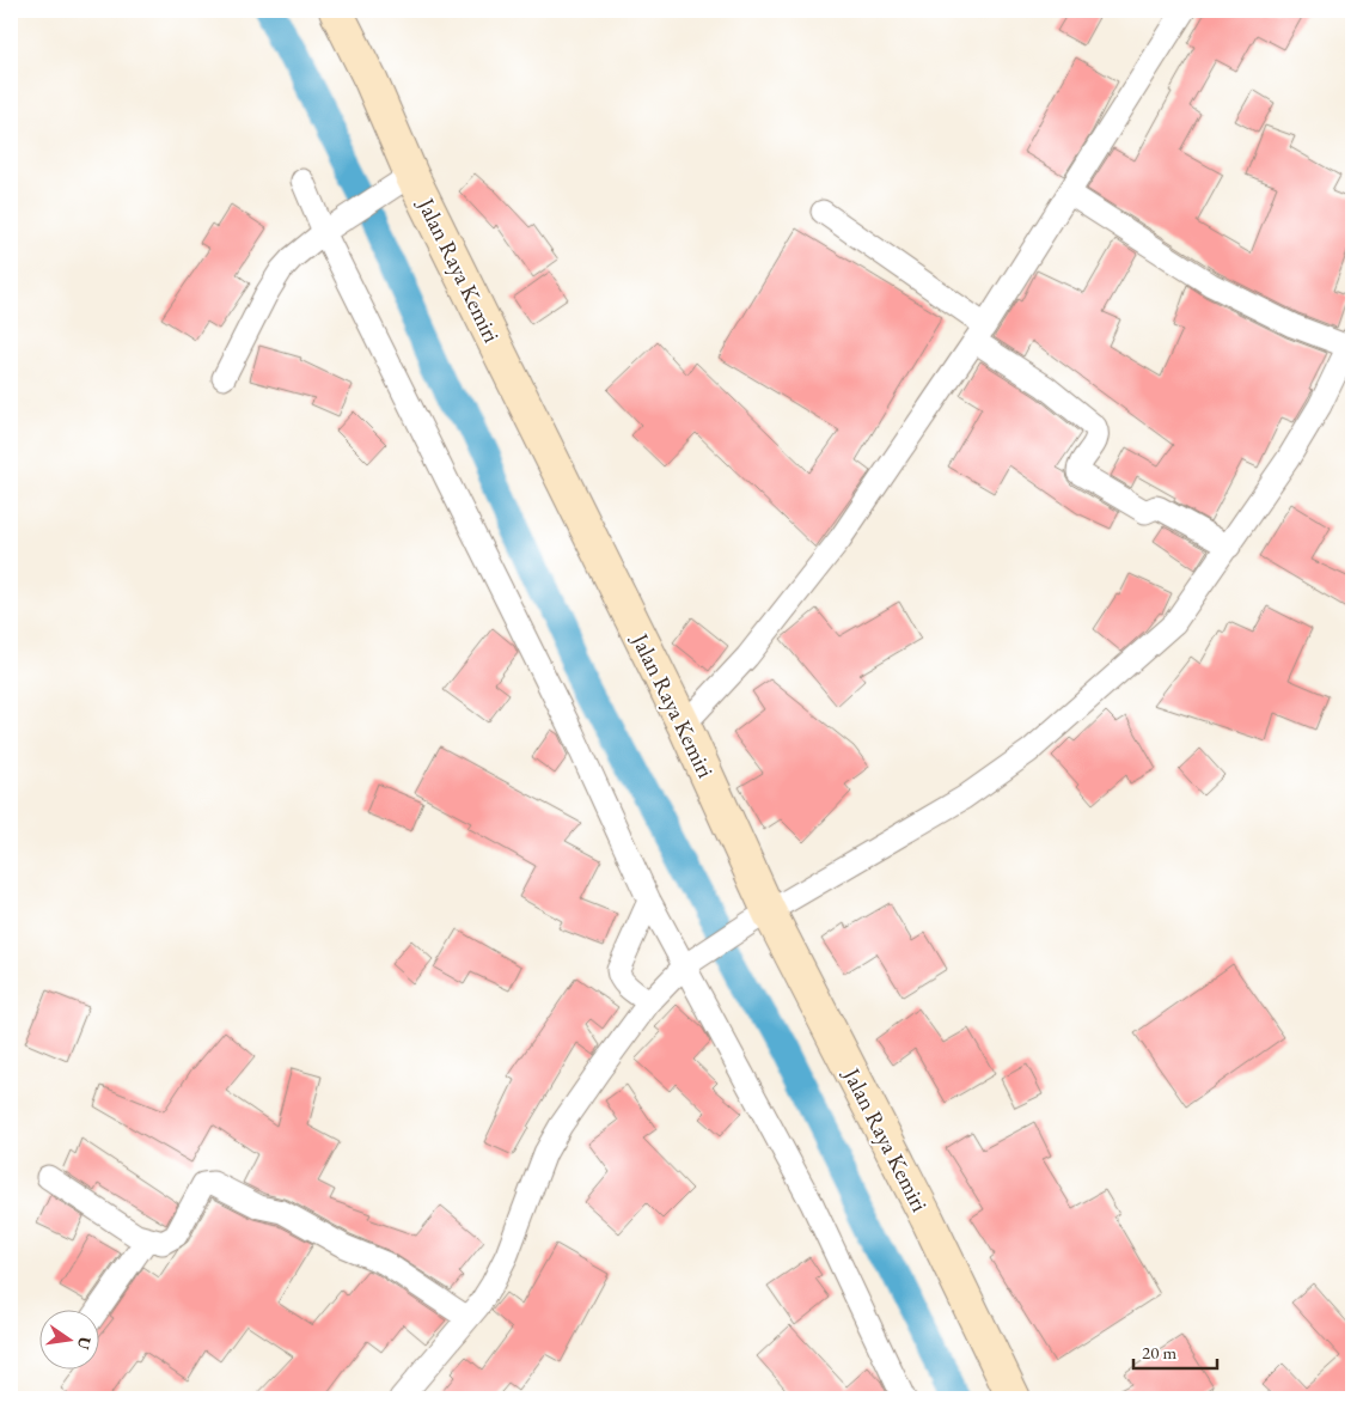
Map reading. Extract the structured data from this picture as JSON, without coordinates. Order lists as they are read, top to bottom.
{
  "streets": {
    "main road": ["Jalan Raya Kemiri"]
  },
  "scale_bar": "20 m",
  "north": "right"
}
